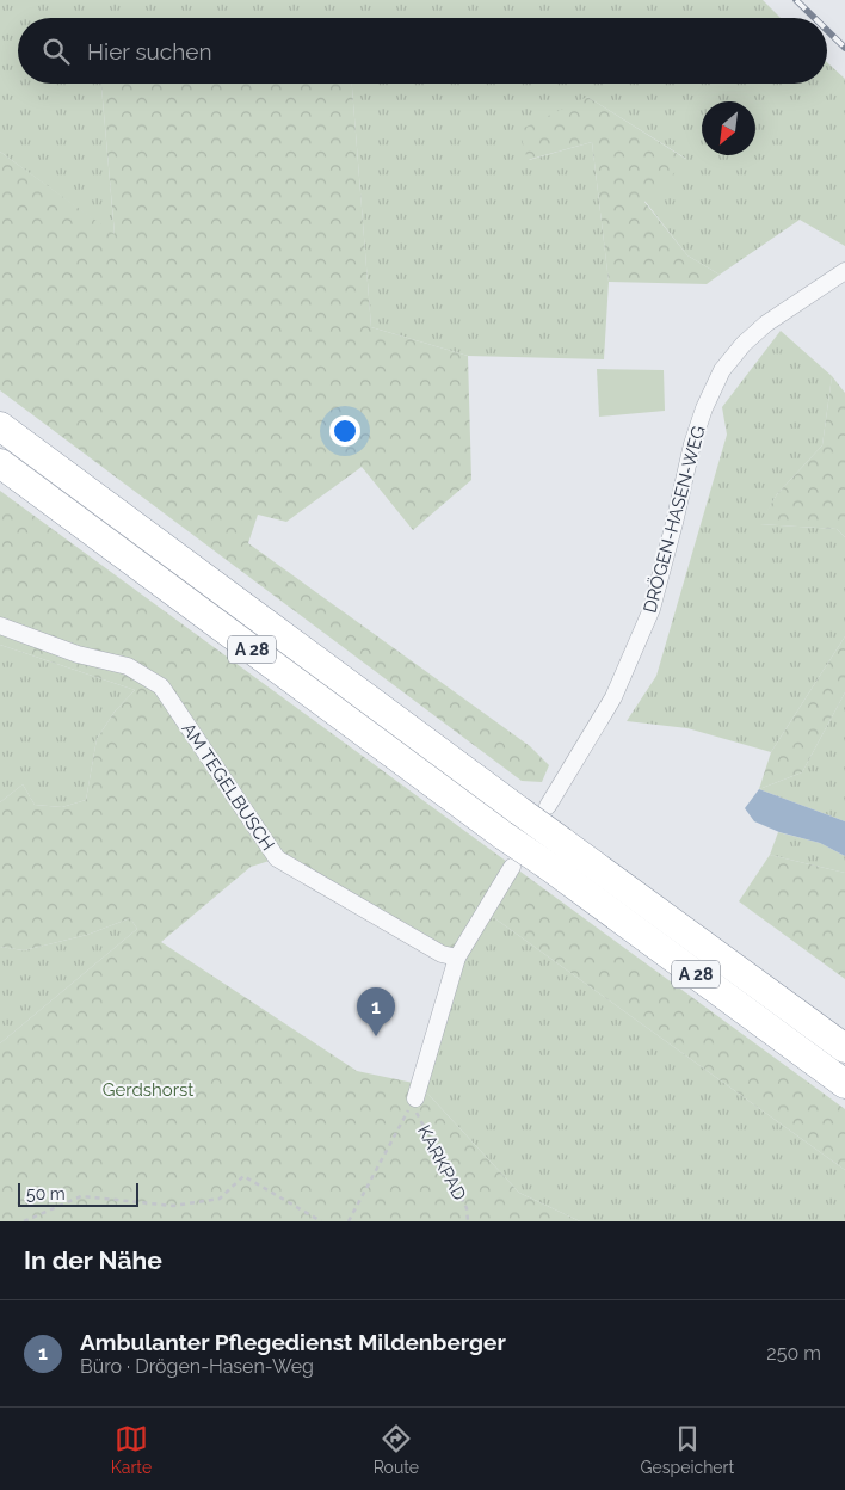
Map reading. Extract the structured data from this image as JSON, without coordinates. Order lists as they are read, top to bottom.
{
  "streets": {
    "highway": ["A 28"],
    "street": ["DRÖGEN-HASEN-WEG", "AM TEGELBUSCH"],
    "path": ["KARKPAD"]
  },
  "parks": ["Gerdshorst"],
  "scale_bar": "50 m",
  "north": "bottom left",
  "page": {
    "search": "Hier suchen",
    "pins": "1",
    "scale": "50 m",
    "heading": "In der Nähe",
    "list": [
      {
        "mark": "1",
        "name": "Ambulanter Pflegedienst Mildenberger",
        "note": "Büro · Drögen-Hasen-Weg",
        "value": "250 m"
      }
    ],
    "nav": ["Karte", "Route", "Gespeichert"]
  }
}
